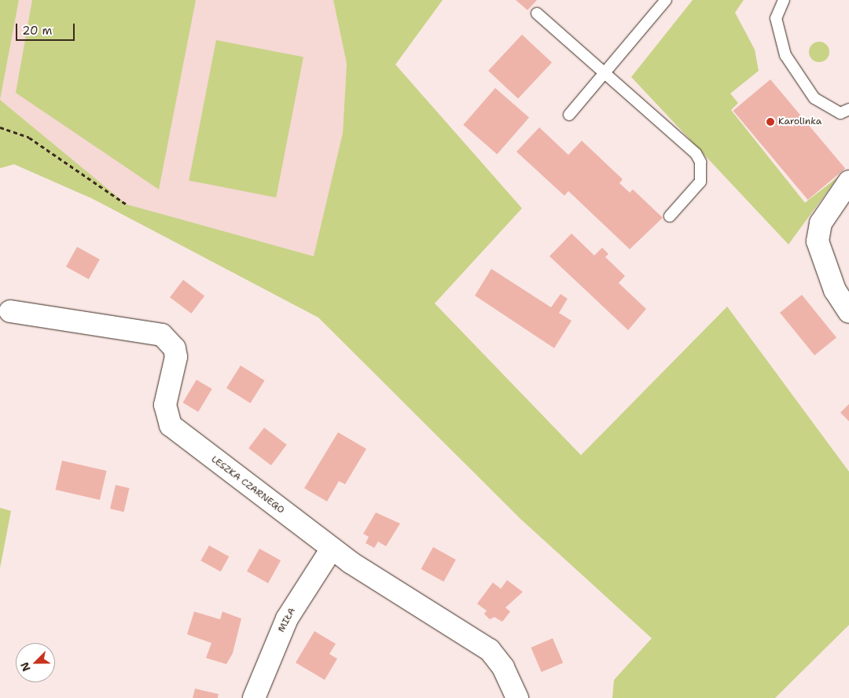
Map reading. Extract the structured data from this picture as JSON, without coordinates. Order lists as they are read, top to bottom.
{
  "streets": {
    "street": ["LESZKA CZARNEGO", "MIŁA"]
  },
  "crossings": [
    ["LESZKA CZARNEGO", "MIŁA"]
  ],
  "places": ["Karolinka"],
  "scale_bar": "20 m",
  "north": "bottom left"
}
